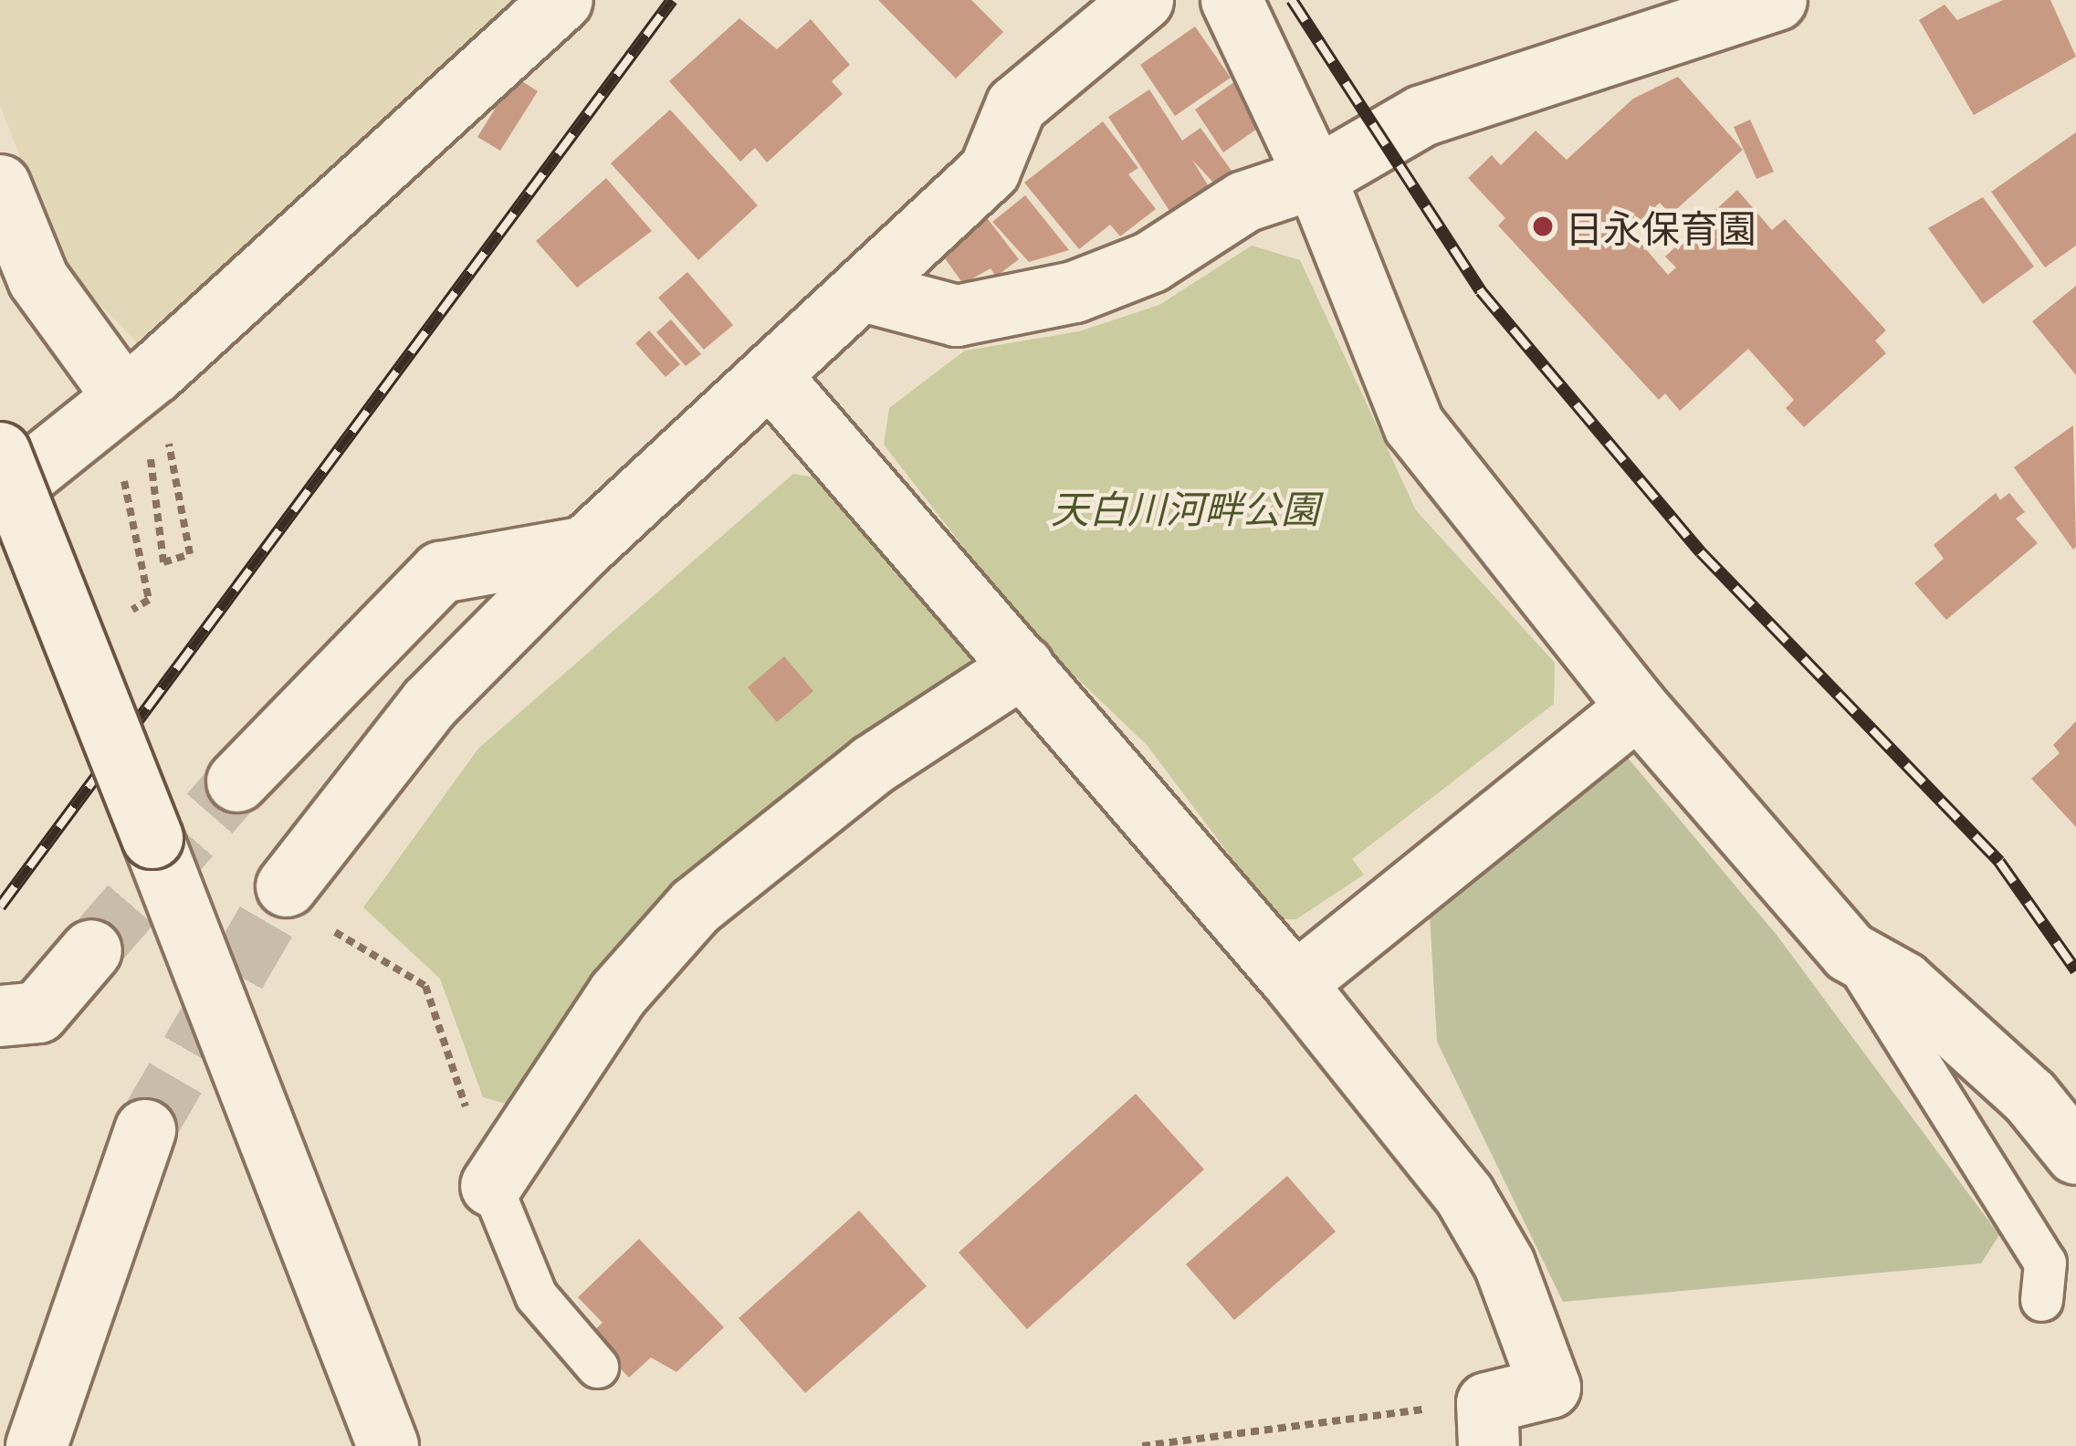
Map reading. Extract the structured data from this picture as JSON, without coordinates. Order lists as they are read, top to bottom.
{
  "parks": ["天白川河畔公園"],
  "places": ["日永保育園"]
}
